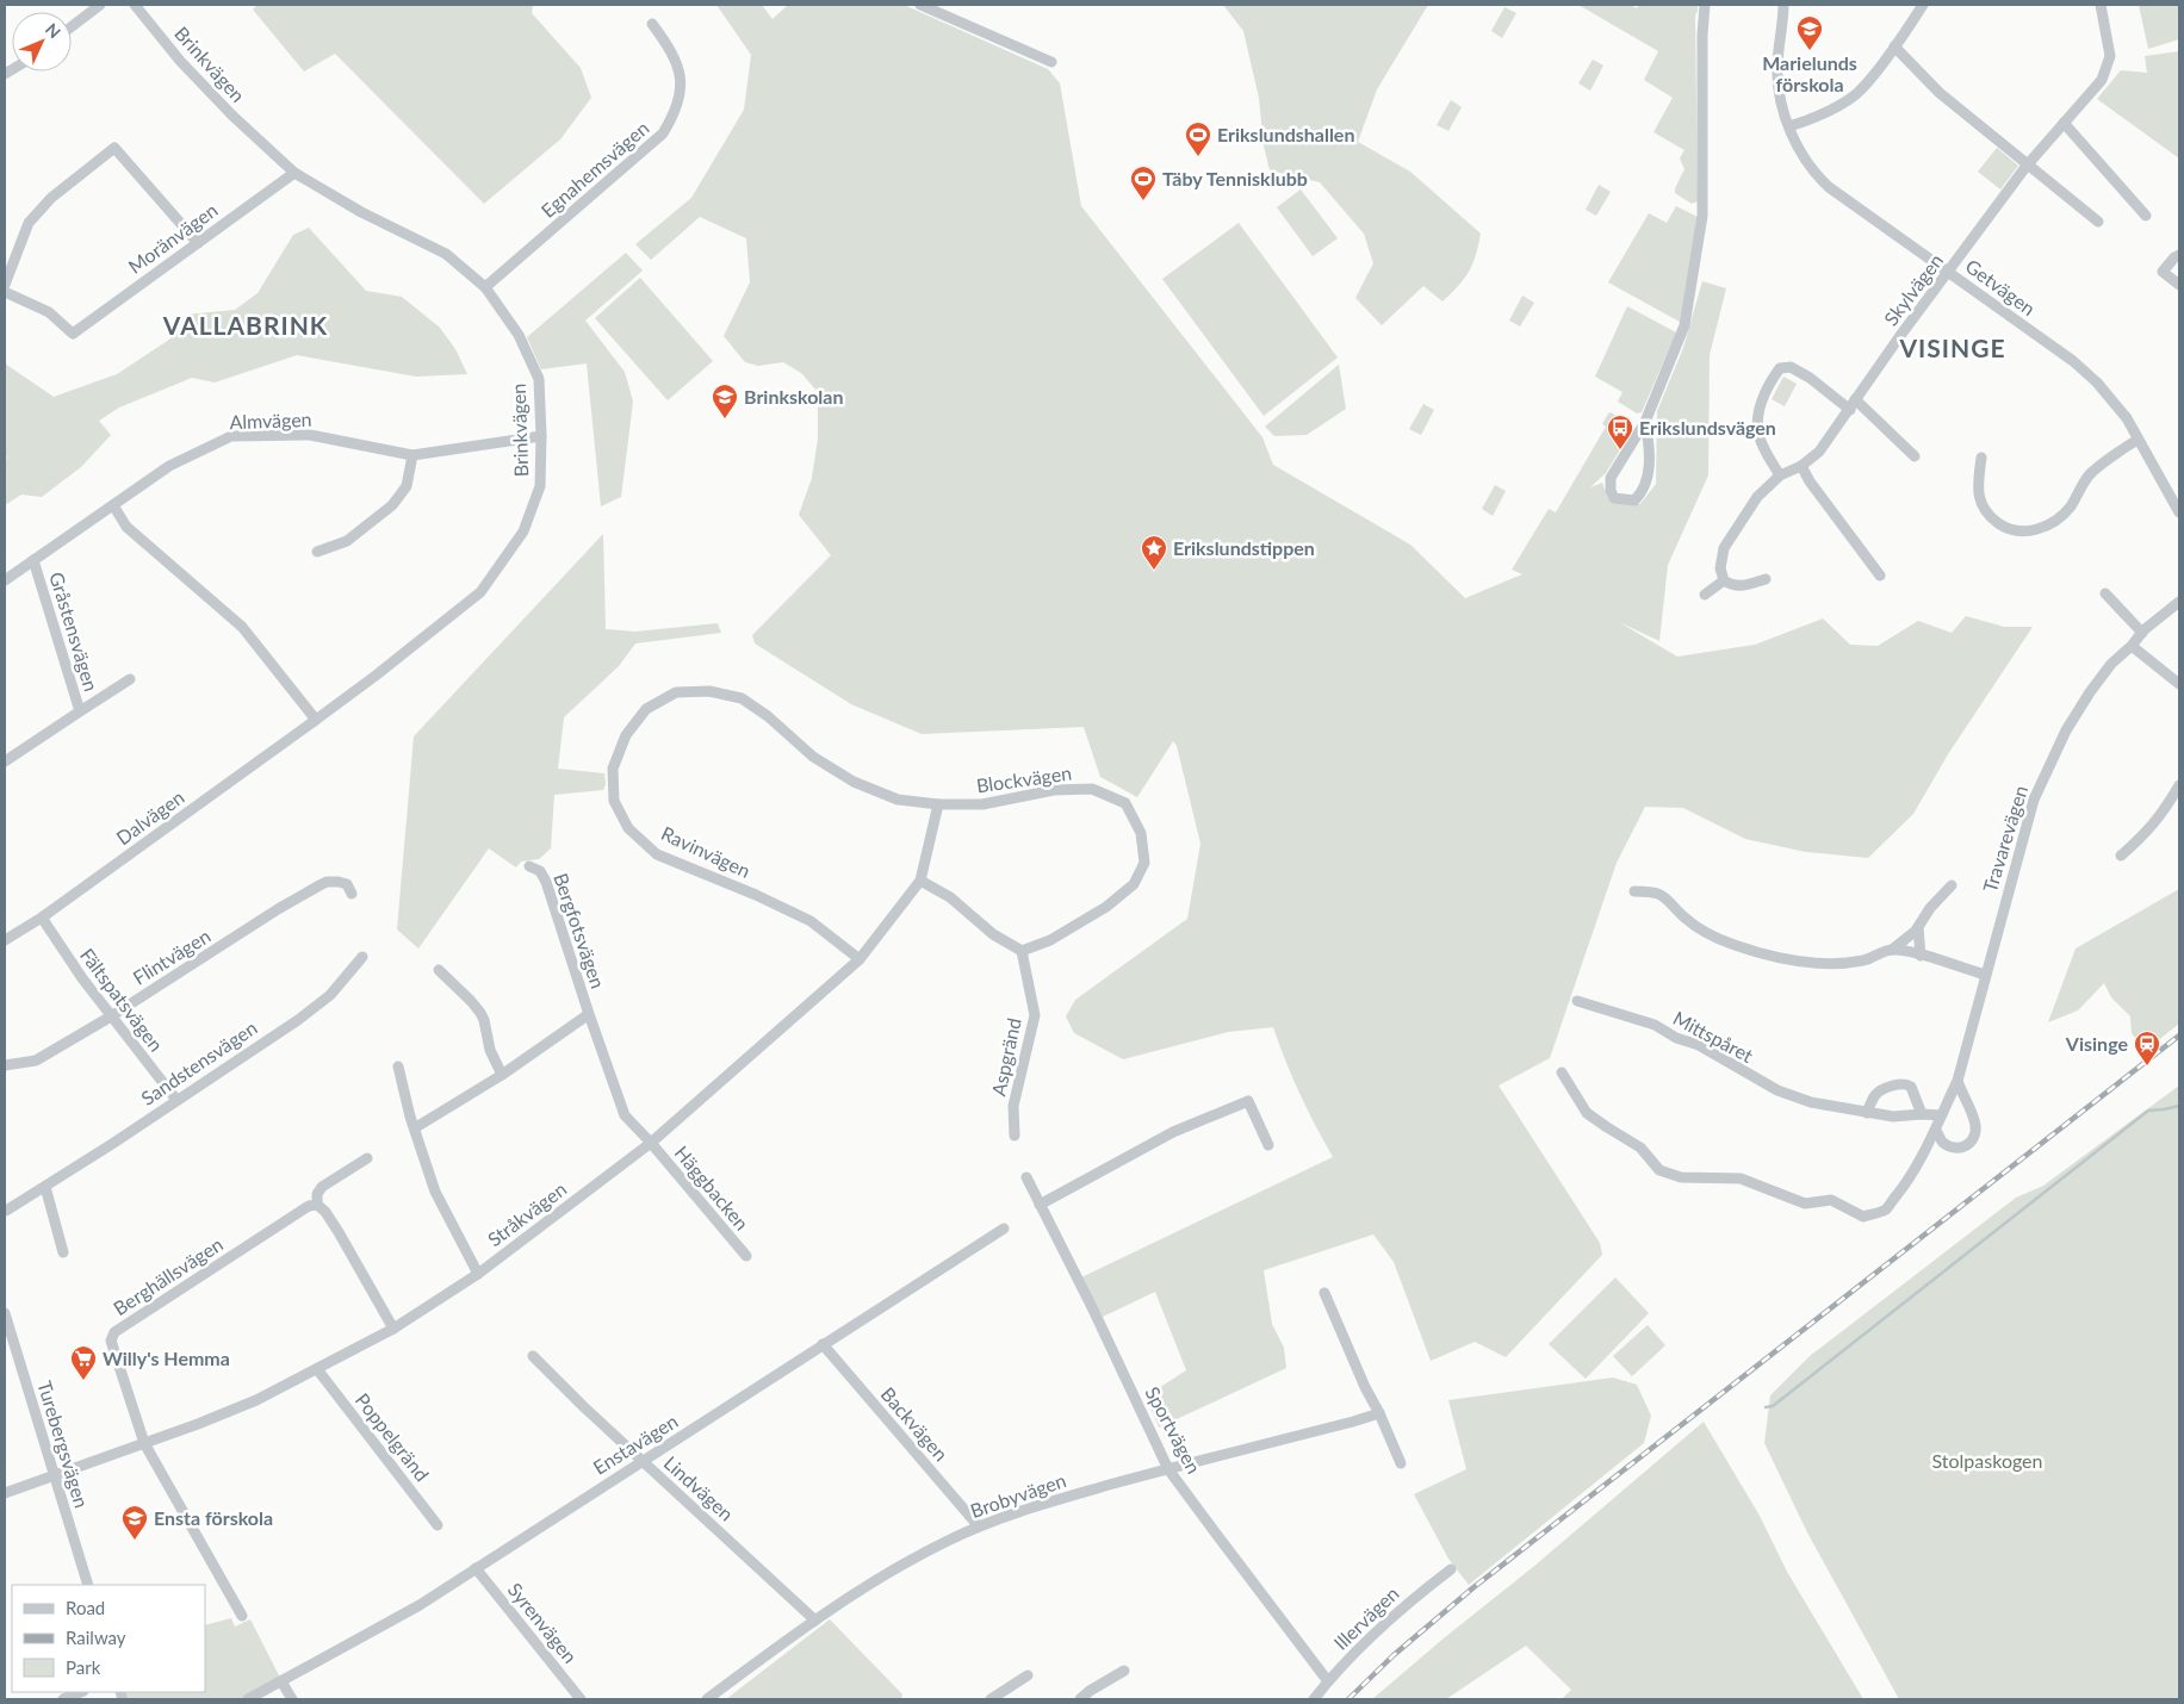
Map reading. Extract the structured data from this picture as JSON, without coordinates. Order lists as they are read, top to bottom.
{
  "streets": {
    "street": [
      "Brinkvägen",
      "Egnahemsvägen",
      "Moränvägen",
      "Getvägen",
      "Skylvägen",
      "Almvägen",
      "Gråstensvägen",
      "Blockvägen",
      "Dalvägen",
      "Travarevägen",
      "Ravinvägen",
      "Bergfotsvägen",
      "Flintvägen",
      "Fältspatsvägen",
      "Mittspåret",
      "Aspgränd",
      "Sandstensvägen",
      "Häggbacken",
      "Stråkvägen",
      "Berghällsvägen",
      "Backvägen",
      "Sportvägen",
      "Poppelgränd",
      "Turebergsvägen",
      "Enstavägen",
      "Lindvägen",
      "Brobyvägen",
      "Illervägen",
      "Syrenvägen"
    ]
  },
  "crossings": [
    ["Brinkvägen", "Egnahemsvägen"],
    ["Brinkvägen", "Moränvägen"],
    ["Brinkvägen", "Almvägen"],
    ["Brinkvägen", "Dalvägen"],
    ["Getvägen", "Skylvägen"],
    ["Almvägen", "Gråstensvägen"],
    ["Blockvägen", "Ravinvägen"],
    ["Blockvägen", "Aspgränd"],
    ["Blockvägen", "Stråkvägen"],
    ["Dalvägen", "Fältspatsvägen"],
    ["Travarevägen", "Mittspåret"],
    ["Ravinvägen", "Stråkvägen"],
    ["Bergfotsvägen", "Häggbacken"],
    ["Bergfotsvägen", "Stråkvägen"],
    ["Flintvägen", "Fältspatsvägen"],
    ["Fältspatsvägen", "Sandstensvägen"],
    ["Häggbacken", "Stråkvägen"],
    ["Stråkvägen", "Berghällsvägen"],
    ["Stråkvägen", "Poppelgränd"],
    ["Stråkvägen", "Turebergsvägen"],
    ["Backvägen", "Enstavägen"],
    ["Backvägen", "Brobyvägen"],
    ["Sportvägen", "Brobyvägen"],
    ["Sportvägen", "Illervägen"],
    ["Enstavägen", "Lindvägen"],
    ["Enstavägen", "Syrenvägen"],
    ["Lindvägen", "Brobyvägen"]
  ],
  "districts": ["VALLABRINK", "VISINGE"],
  "parks": ["Stolpaskogen"],
  "places": {
    "school or university": ["Marielunds förskola", "Brinkskolan", "Ensta förskola"],
    "sports": ["Erikslundshallen", "Täby Tennisklubb"],
    "bus stop": ["Erikslundsvägen"],
    "place": ["Erikslundstippen"],
    "station": ["Visinge"],
    "supermarket": ["Willy's Hemma"]
  },
  "legend": ["Road", "Railway", "Park"],
  "north": "top right"
}
